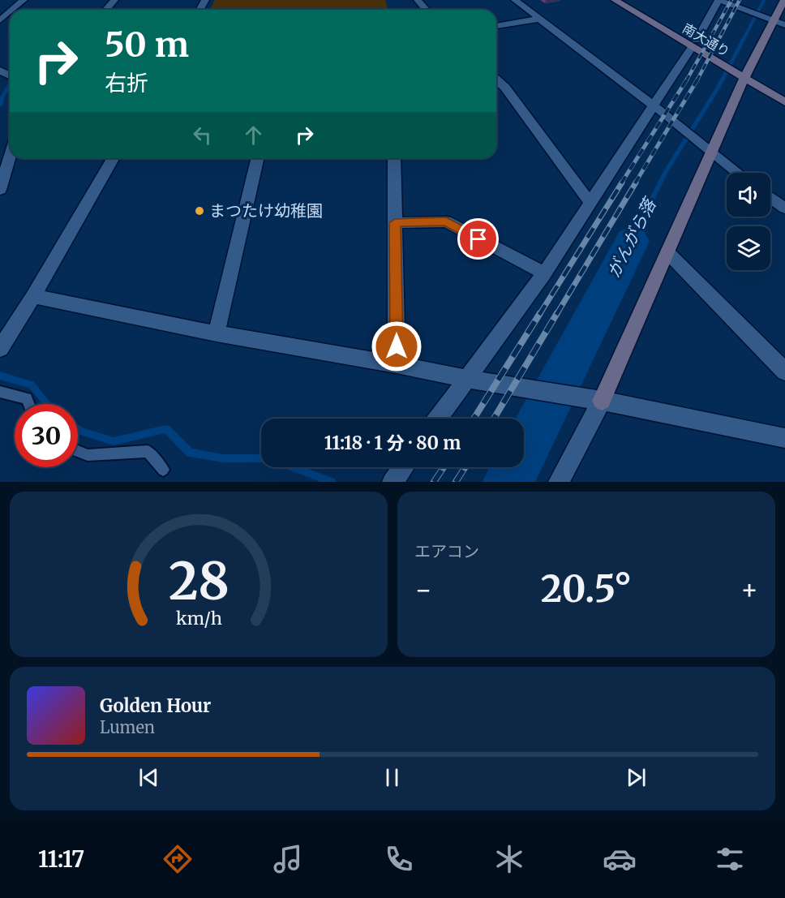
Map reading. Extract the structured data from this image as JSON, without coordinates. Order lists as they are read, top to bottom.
{
  "streets": {
    "street": ["南大通り"]
  },
  "water": ["がんがら落"],
  "places": ["まつたけ幼稚園"],
  "page": {
    "turn": ["50 m", "右折"],
    "limit": "30",
    "trip": "11:18 · 1 分 · 80 m",
    "tile": "エアコン",
    "heat": ["−", "20.5°", "+"],
    "song": ["Golden Hour", "Lumen"],
    "tabs": "11:17",
    "gauge": ["28", "km/h"]
  }
}
